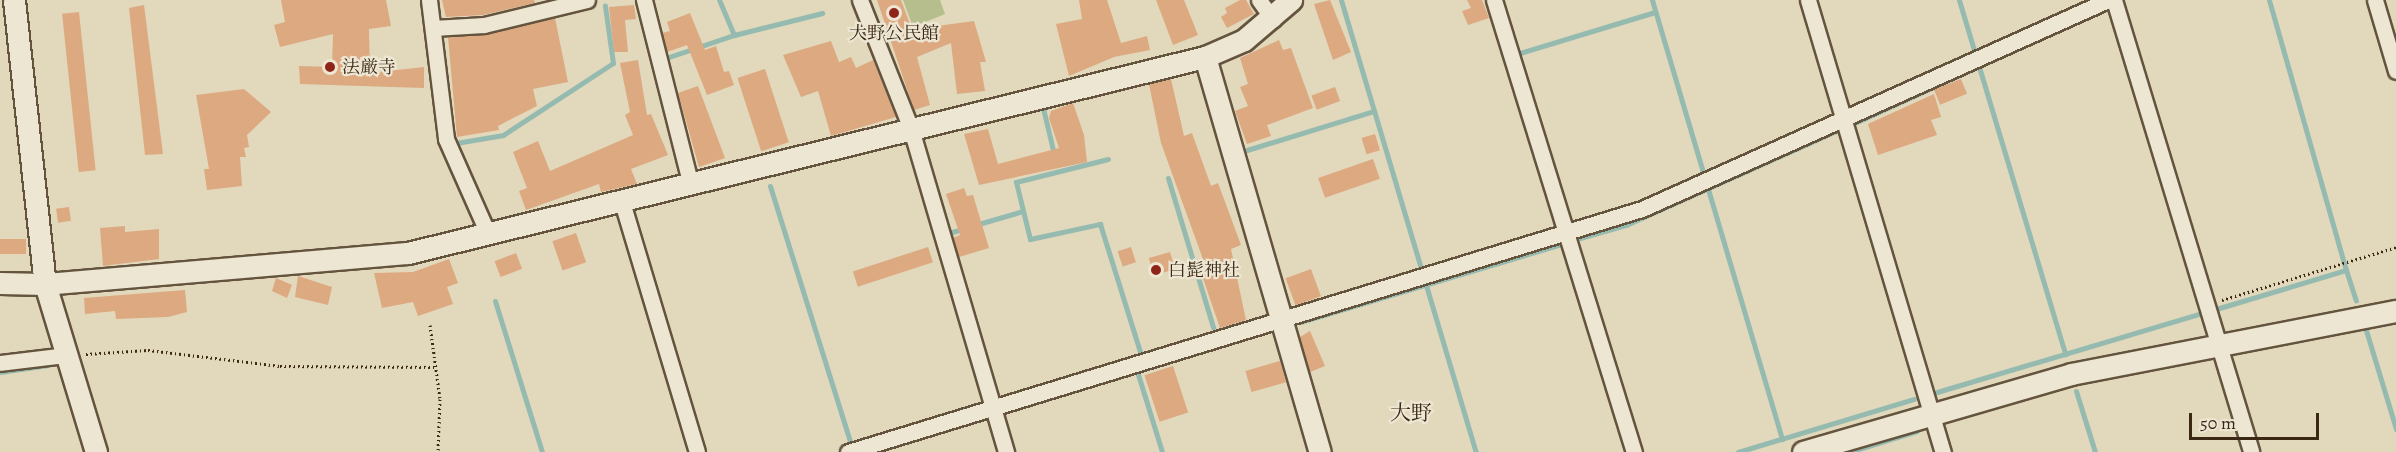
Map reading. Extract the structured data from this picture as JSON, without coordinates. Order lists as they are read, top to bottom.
{
  "districts": ["大野"],
  "places": ["大野公民館", "法厳寺", "白髭神社"],
  "scale_bar": "50 m"
}
